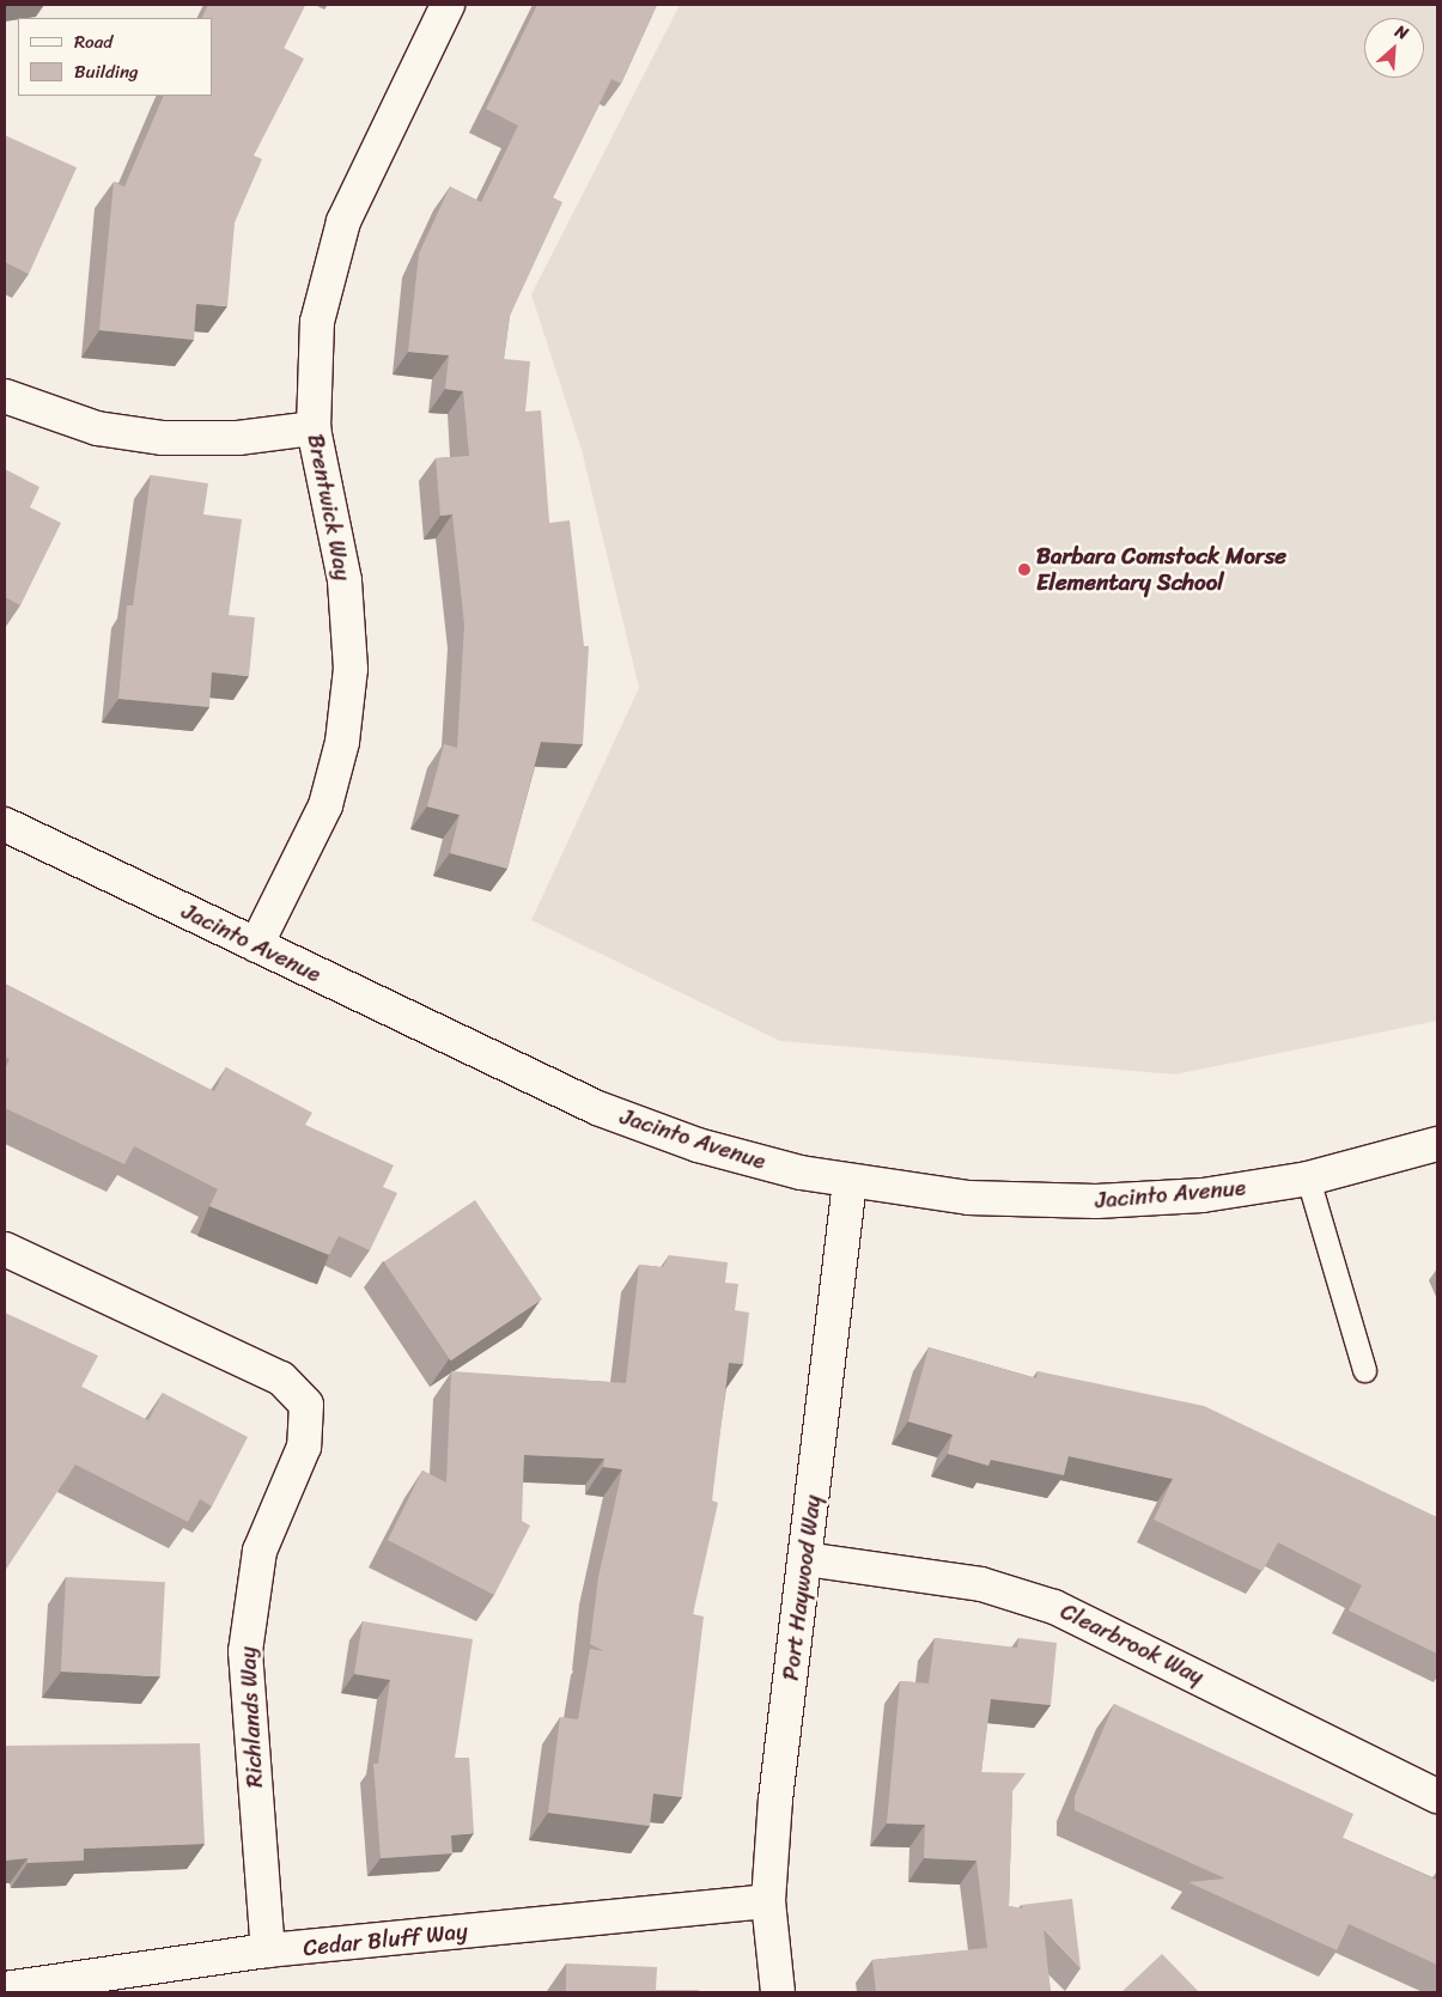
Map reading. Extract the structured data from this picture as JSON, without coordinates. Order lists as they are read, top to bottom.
{
  "streets": {
    "street": [
      "Brentwick Way",
      "Jacinto Avenue",
      "Port Haywood Way",
      "Clearbrook Way",
      "Richlands Way",
      "Cedar Bluff Way"
    ]
  },
  "crossings": [
    ["Brentwick Way", "Jacinto Avenue"],
    ["Jacinto Avenue", "Port Haywood Way"],
    ["Port Haywood Way", "Clearbrook Way"],
    ["Port Haywood Way", "Cedar Bluff Way"],
    ["Richlands Way", "Cedar Bluff Way"]
  ],
  "places": ["Barbara Comstock Morse Elementary School"],
  "legend": ["Road", "Building"],
  "north": "top right"
}
